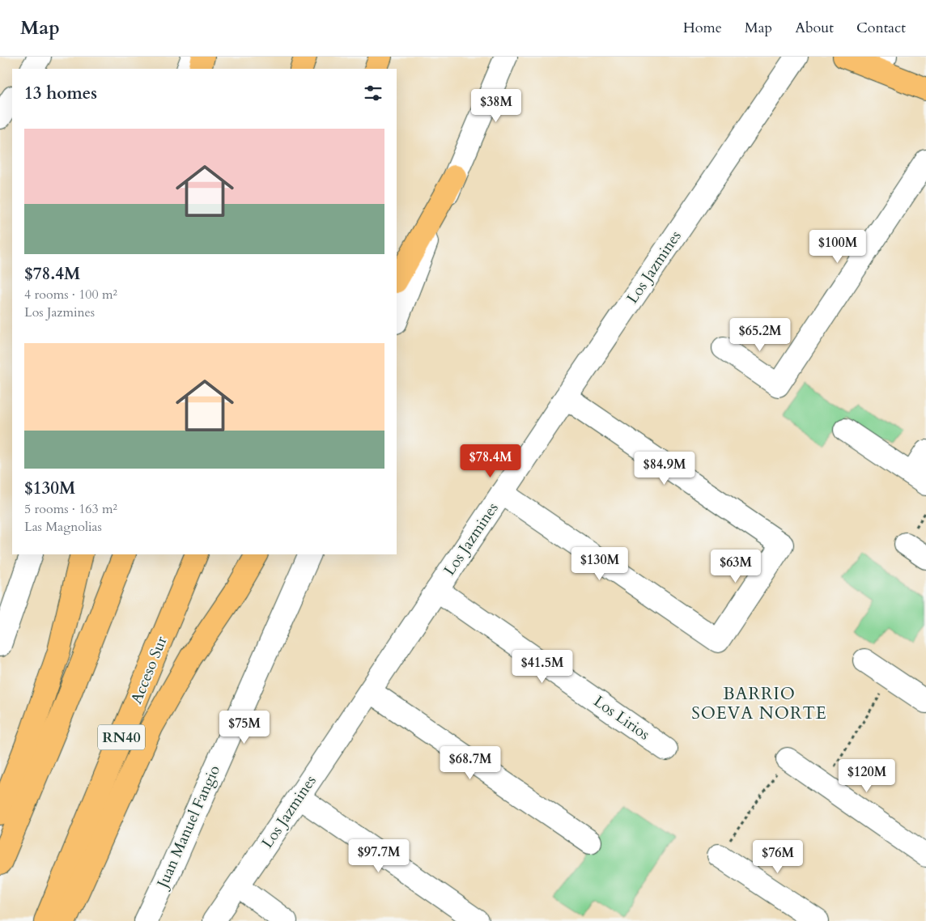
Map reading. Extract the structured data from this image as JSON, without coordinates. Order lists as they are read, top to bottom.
{
  "streets": {
    "main road": ["Acceso Sur", "RN40"],
    "street": ["Los Jazmines", "Los Lirios", "Juan Manuel Fangio"]
  },
  "crossings": [
    ["Los Jazmines", "Los Lirios"]
  ],
  "districts": ["BARRIO SOEVA NORTE"],
  "page": {
    "header": "Map",
    "nav": [
      "Home",
      "Map",
      "About",
      "Contact"
    ],
    "heading": "13 homes",
    "price": [
      "$38M",
      "$100M",
      "$65.2M",
      "$78.4M",
      "$84.9M",
      "$130M",
      "$63M",
      "$41.5M",
      "$75M",
      "$68.7M",
      "$120M",
      "$97.7M",
      "$76M"
    ],
    "list": [
      {
        "name": "$78.4M",
        "note": "4 rooms · 100 m² · Los Jazmines"
      },
      {
        "name": "$130M",
        "note": "5 rooms · 163 m² · Las Magnolias"
      }
    ]
  }
}
